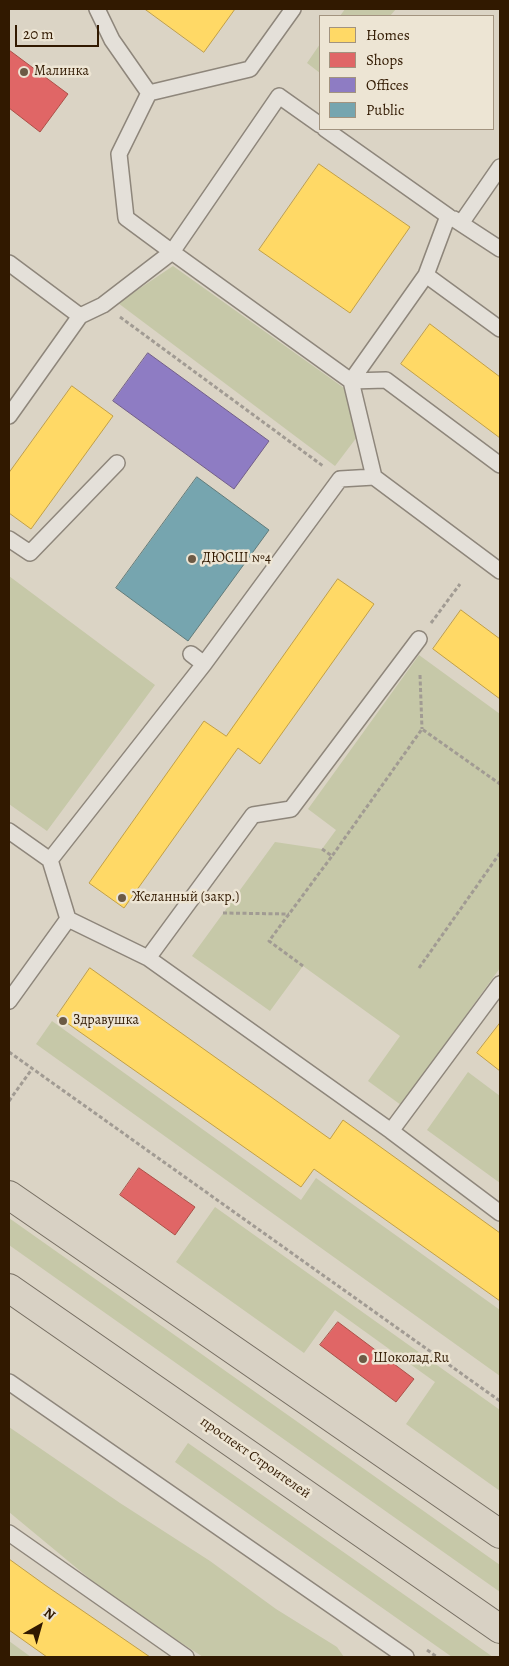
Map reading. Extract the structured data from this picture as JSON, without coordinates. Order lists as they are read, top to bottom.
{
  "streets": {
    "main road": ["проспект Строителей"]
  },
  "places": [
    "Малинка",
    "ДЮСШ №4",
    "Желанный (закр.)",
    "Здравушка",
    "Шоколад.Ru"
  ],
  "legend": [
    "Homes",
    "Shops",
    "Offices",
    "Public"
  ],
  "scale_bar": "20 m",
  "north": "top right"
}
